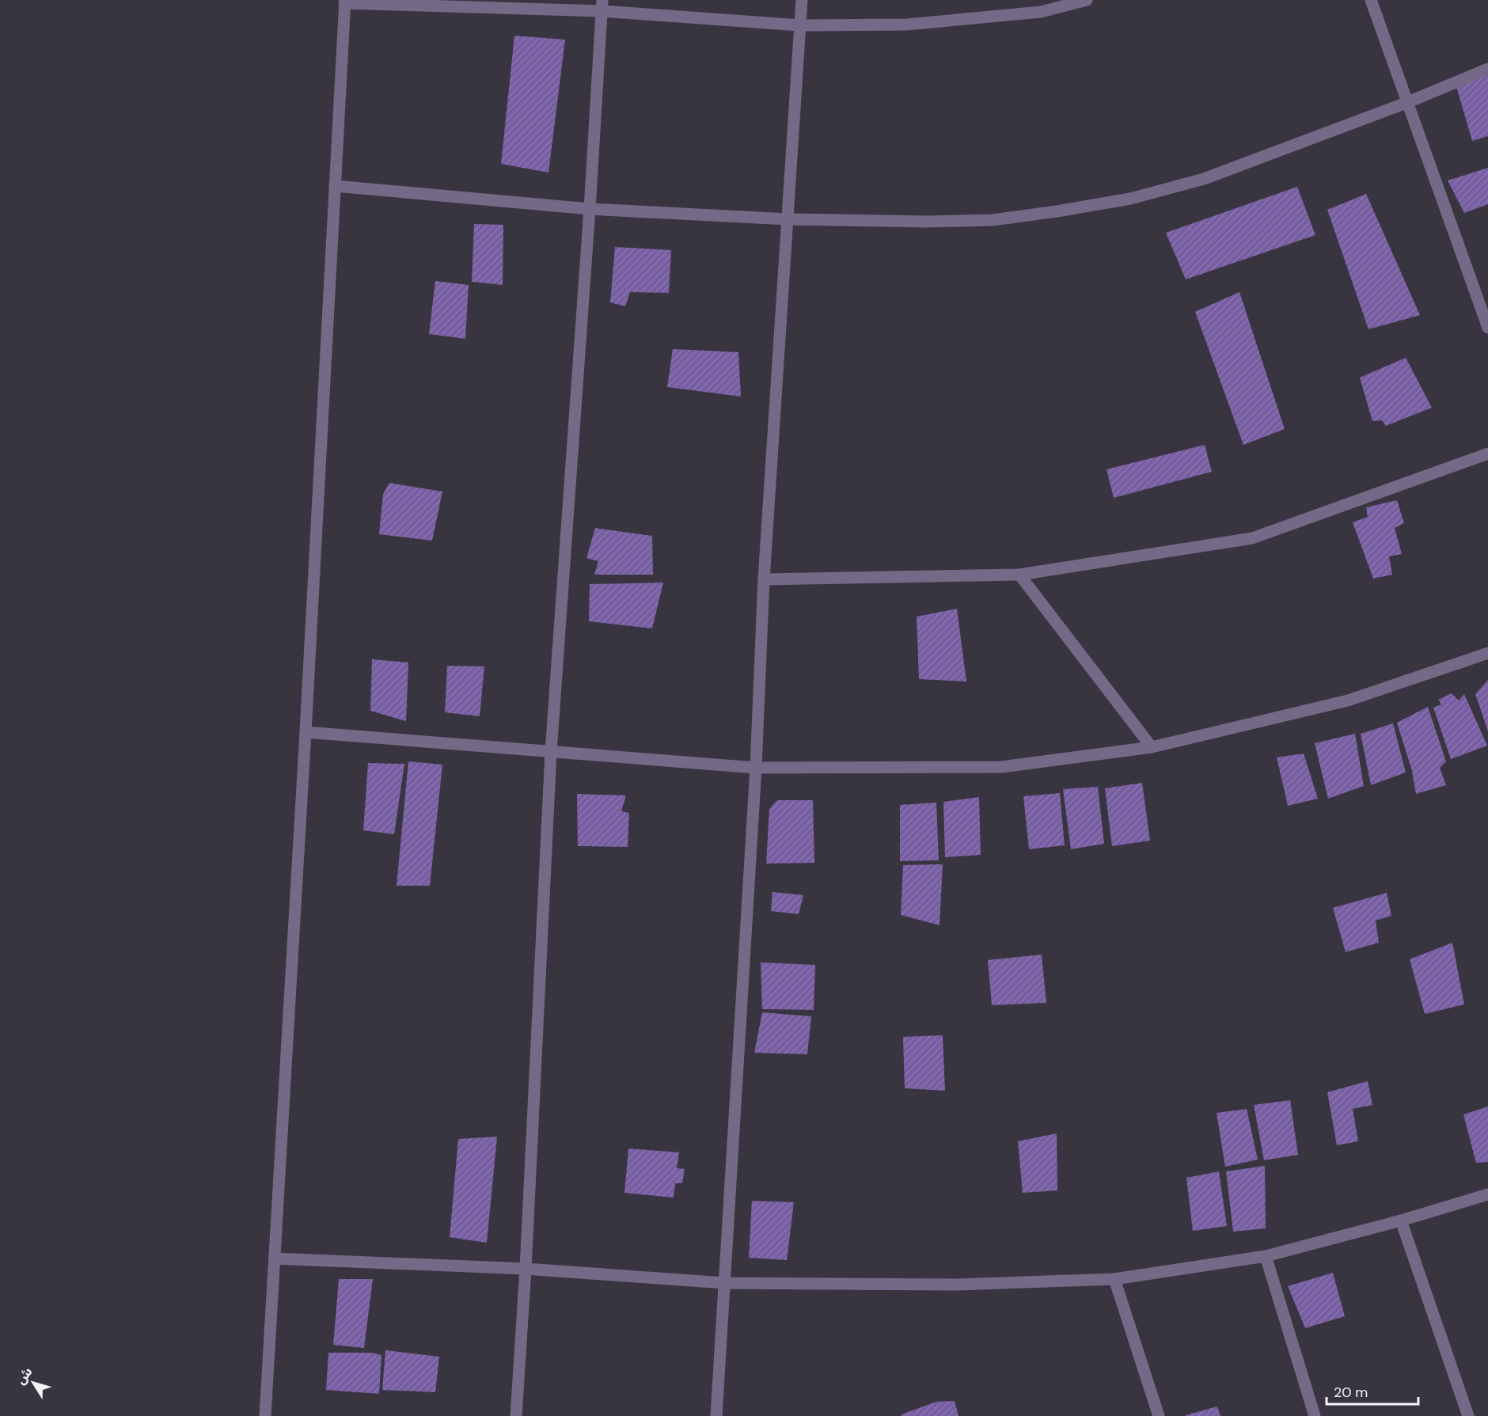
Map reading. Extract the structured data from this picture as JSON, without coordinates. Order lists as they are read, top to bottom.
{
  "scale_bar": "20 m",
  "north": "top left"
}
